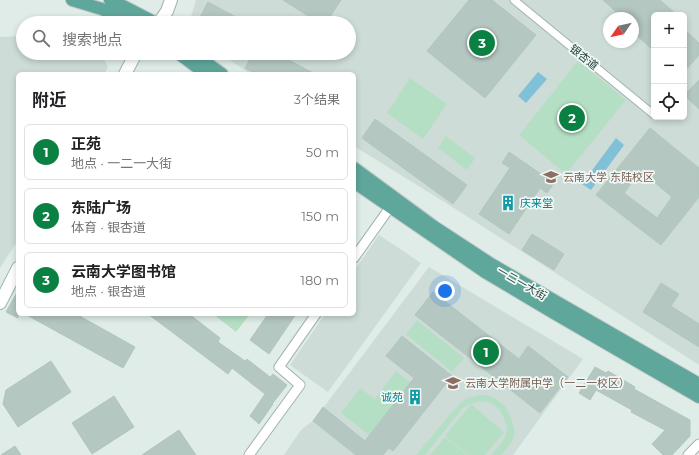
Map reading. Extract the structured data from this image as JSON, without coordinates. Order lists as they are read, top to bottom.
{
  "streets": {
    "main road": ["一二一大街"],
    "street": ["银杏道"]
  },
  "places": {
    "school or university": ["云南大学 东陆校区", "云南大学附属中学（一二一校区）"],
    "building": ["庆来堂", "诚苑"]
  },
  "north": "bottom left",
  "page": {
    "map_buttons": ["+", "−"],
    "search": "搜索地点",
    "pins": ["3", "2", "1"],
    "heading": ["附近", "3个结果"],
    "list": [
      {
        "mark": "1",
        "name": "正苑",
        "note": "地点 · 一二一大街",
        "value": "50 m"
      },
      {
        "mark": "2",
        "name": "东陆广场",
        "note": "体育 · 银杏道",
        "value": "150 m"
      },
      {
        "mark": "3",
        "name": "云南大学图书馆",
        "note": "地点 · 银杏道",
        "value": "180 m"
      }
    ]
  }
}
